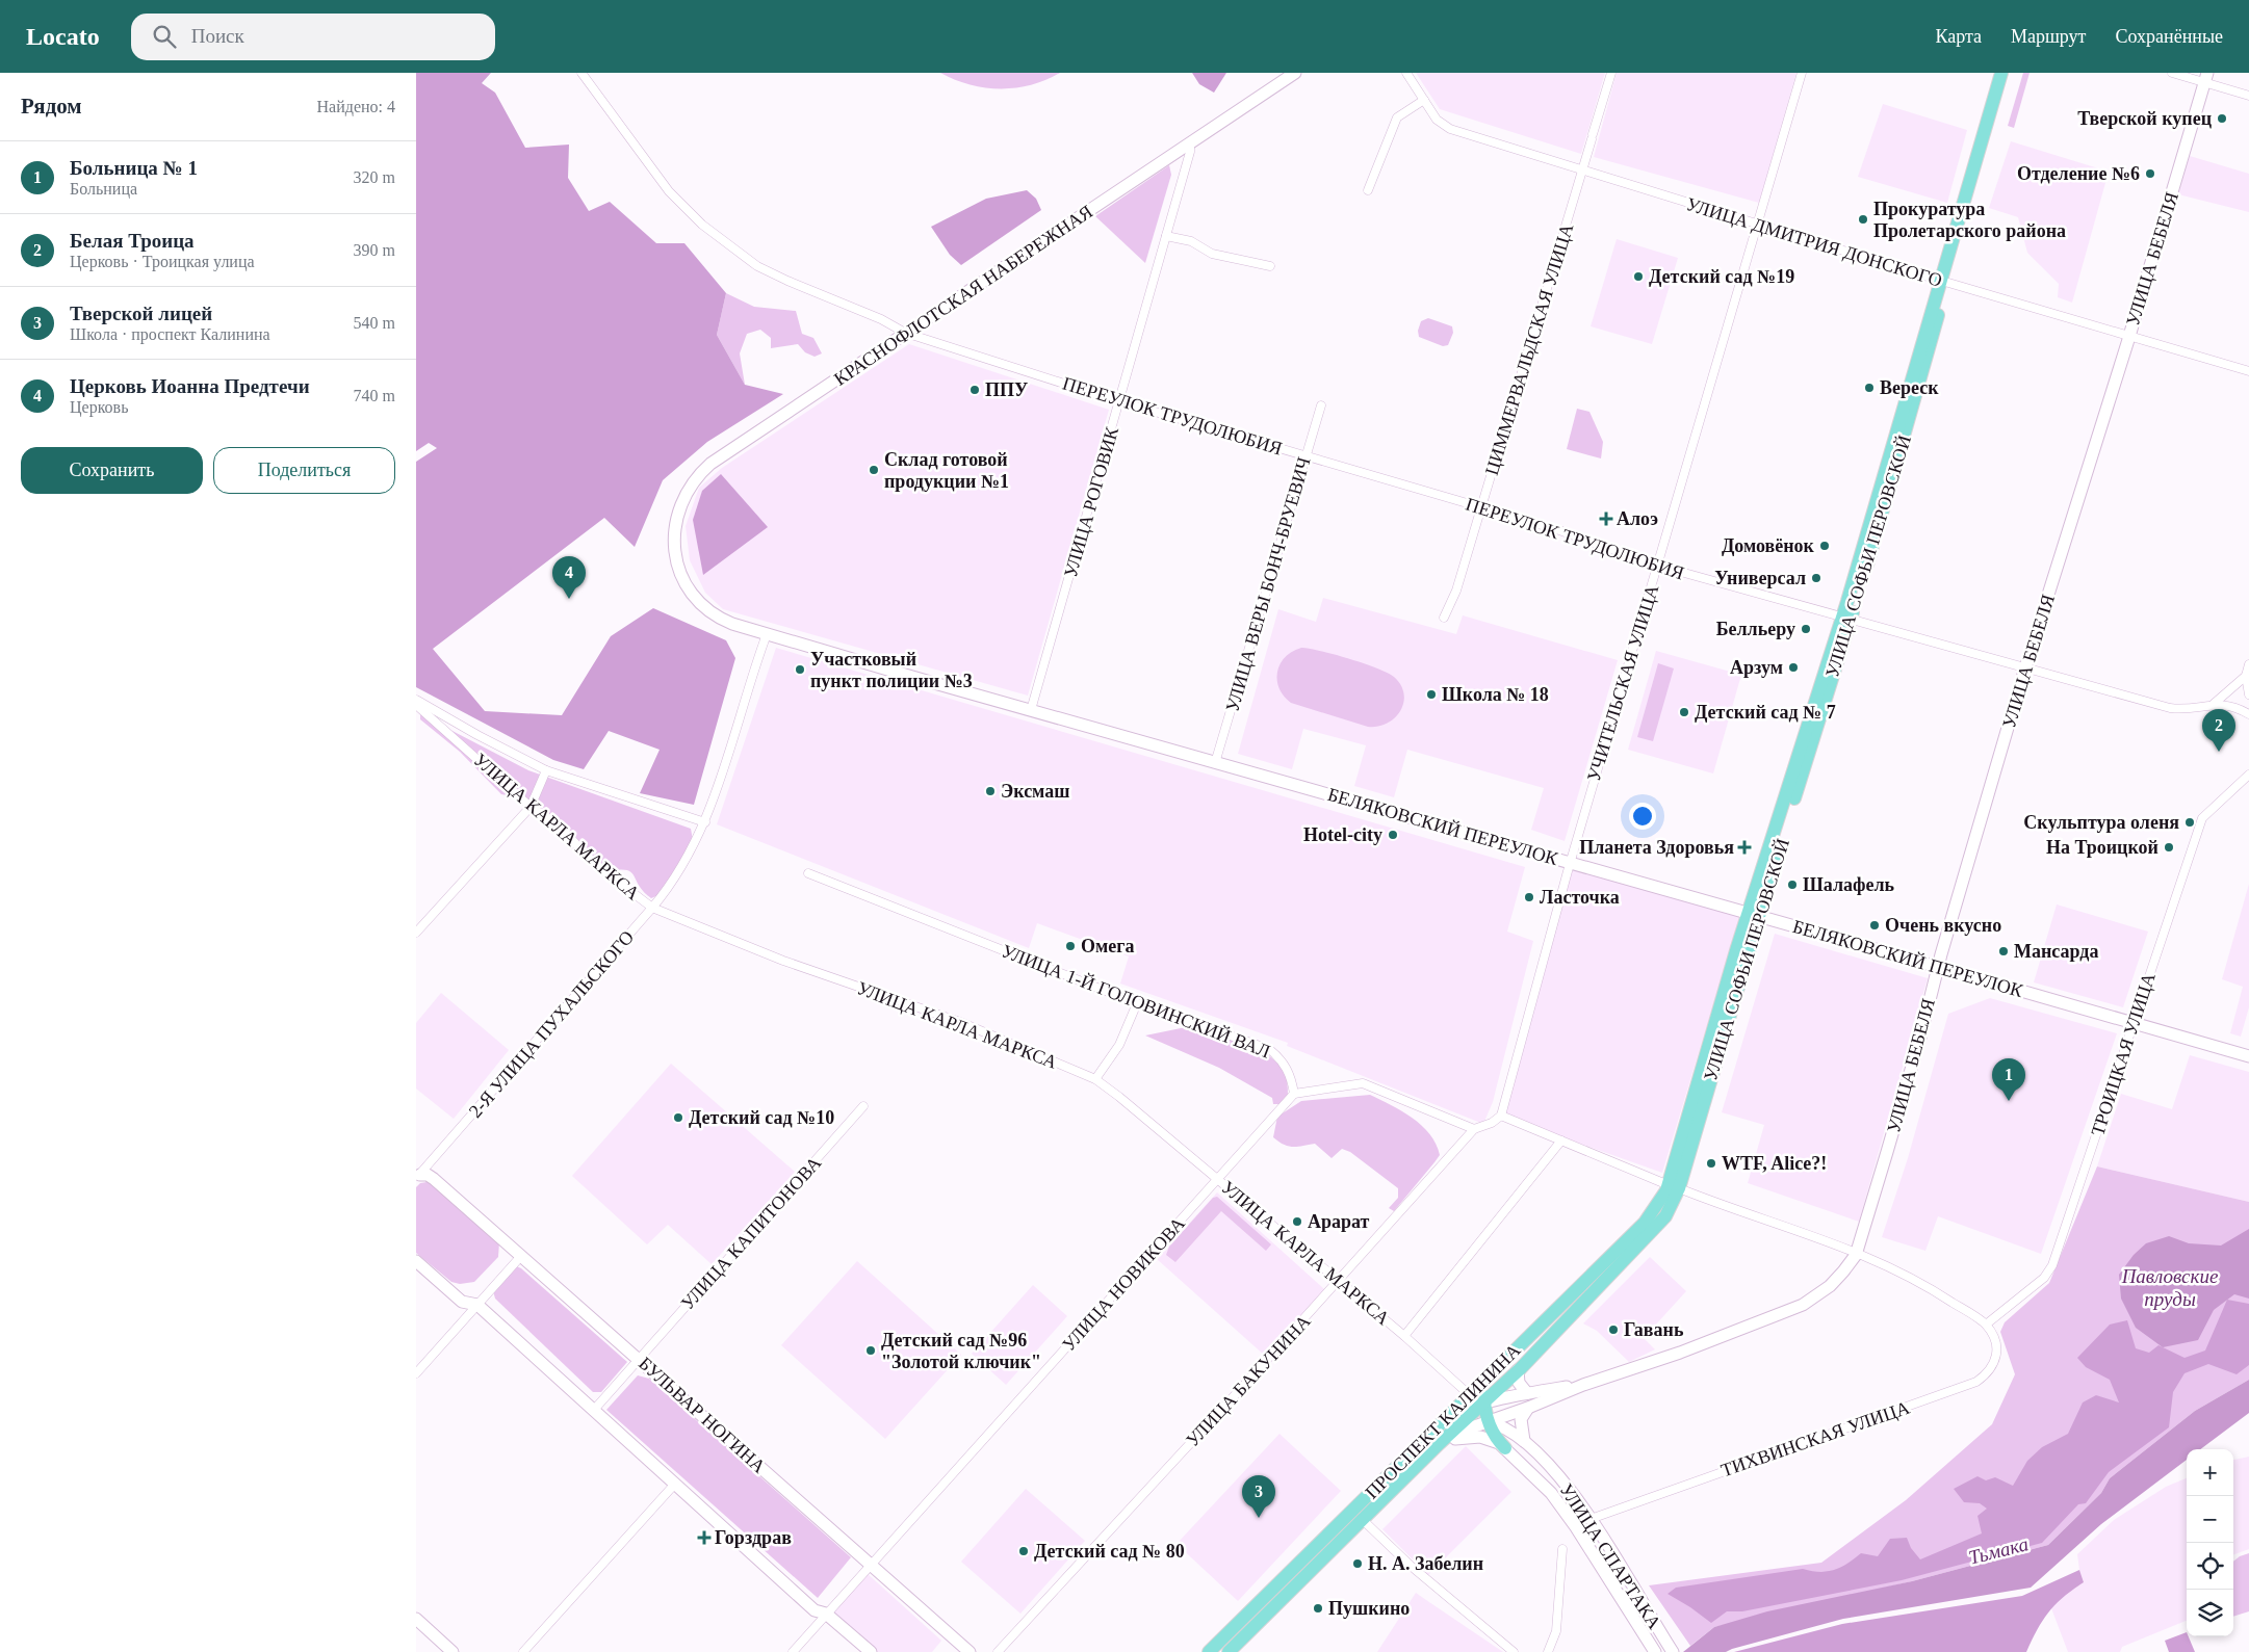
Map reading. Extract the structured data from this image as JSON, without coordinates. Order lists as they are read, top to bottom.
{
  "streets": {
    "main road": ["УЛИЦА СОФЬИ ПЕРОВСКОЙ", "ПРОСПЕКТ КАЛИНИНА"],
    "street": [
      "УЛИЦА ДМИТРИЯ ДОНСКОГО",
      "УЛИЦА БЕБЕЛЯ",
      "КРАСНОФЛОТСКАЯ НАБЕРЕЖНАЯ",
      "ЦИММЕРВАЛЬДСКАЯ УЛИЦА",
      "ПЕРЕУЛОК ТРУДОЛЮБИЯ",
      "УЛИЦА РОГОВИК",
      "УЛИЦА ВЕРЫ БОНЧ-БРУЕВИЧ",
      "УЧИТЕЛЬСКАЯ УЛИЦА",
      "УЛИЦА КАРЛА МАРКСА",
      "БЕЛЯКОВСКИЙ ПЕРЕУЛОК",
      "УЛИЦА 1-Й ГОЛОВИНСКИЙ ВАЛ",
      "2-Я УЛИЦА ПУХАЛЬСКОГО",
      "ТРОИЦКАЯ УЛИЦА",
      "УЛИЦА КАПИТОНОВА",
      "УЛИЦА НОВИКОВА",
      "УЛИЦА БАКУНИНА",
      "БУЛЬВАР НОГИНА",
      "ТИХВИНСКАЯ УЛИЦА",
      "УЛИЦА СПАРТАКА"
    ]
  },
  "crossings": [
    ["УЛИЦА ДМИТРИЯ ДОНСКОГО", "УЛИЦА БЕБЕЛЯ"],
    ["УЛИЦА ДМИТРИЯ ДОНСКОГО", "ЦИММЕРВАЛЬДСКАЯ УЛИЦА"],
    ["УЛИЦА ДМИТРИЯ ДОНСКОГО", "УЛИЦА СОФЬИ ПЕРОВСКОЙ"],
    ["УЛИЦА ДМИТРИЯ ДОНСКОГО", "УЧИТЕЛЬСКАЯ УЛИЦА"],
    ["УЛИЦА БЕБЕЛЯ", "ПЕРЕУЛОК ТРУДОЛЮБИЯ"],
    ["УЛИЦА БЕБЕЛЯ", "БЕЛЯКОВСКИЙ ПЕРЕУЛОК"],
    ["КРАСНОФЛОТСКАЯ НАБЕРЕЖНАЯ", "ПЕРЕУЛОК ТРУДОЛЮБИЯ"],
    ["КРАСНОФЛОТСКАЯ НАБЕРЕЖНАЯ", "УЛИЦА РОГОВИК"],
    ["КРАСНОФЛОТСКАЯ НАБЕРЕЖНАЯ", "БЕЛЯКОВСКИЙ ПЕРЕУЛОК"],
    ["ЦИММЕРВАЛЬДСКАЯ УЛИЦА", "ПЕРЕУЛОК ТРУДОЛЮБИЯ"],
    ["ПЕРЕУЛОК ТРУДОЛЮБИЯ", "УЛИЦА РОГОВИК"],
    ["ПЕРЕУЛОК ТРУДОЛЮБИЯ", "УЛИЦА СОФЬИ ПЕРОВСКОЙ"],
    ["ПЕРЕУЛОК ТРУДОЛЮБИЯ", "УЛИЦА ВЕРЫ БОНЧ-БРУЕВИЧ"],
    ["ПЕРЕУЛОК ТРУДОЛЮБИЯ", "УЧИТЕЛЬСКАЯ УЛИЦА"],
    ["УЛИЦА РОГОВИК", "БЕЛЯКОВСКИЙ ПЕРЕУЛОК"],
    ["УЛИЦА СОФЬИ ПЕРОВСКОЙ", "БЕЛЯКОВСКИЙ ПЕРЕУЛОК"],
    ["УЛИЦА СОФЬИ ПЕРОВСКОЙ", "ПРОСПЕКТ КАЛИНИНА"],
    ["УЛИЦА ВЕРЫ БОНЧ-БРУЕВИЧ", "БЕЛЯКОВСКИЙ ПЕРЕУЛОК"],
    ["УЧИТЕЛЬСКАЯ УЛИЦА", "БЕЛЯКОВСКИЙ ПЕРЕУЛОК"],
    ["УЧИТЕЛЬСКАЯ УЛИЦА", "УЛИЦА БАКУНИНА"],
    ["УЛИЦА КАРЛА МАРКСА", "2-Я УЛИЦА ПУХАЛЬСКОГО"],
    ["УЛИЦА КАРЛА МАРКСА", "УЛИЦА НОВИКОВА"],
    ["УЛИЦА КАРЛА МАРКСА", "УЛИЦА БАКУНИНА"],
    ["УЛИЦА КАРЛА МАРКСА", "ПРОСПЕКТ КАЛИНИНА"],
    ["УЛИЦА КАРЛА МАРКСА", "УЛИЦА СПАРТАКА"],
    ["БЕЛЯКОВСКИЙ ПЕРЕУЛОК", "2-Я УЛИЦА ПУХАЛЬСКОГО"],
    ["БЕЛЯКОВСКИЙ ПЕРЕУЛОК", "ТРОИЦКАЯ УЛИЦА"],
    ["УЛИЦА 1-Й ГОЛОВИНСКИЙ ВАЛ", "УЛИЦА НОВИКОВА"],
    ["2-Я УЛИЦА ПУХАЛЬСКОГО", "БУЛЬВАР НОГИНА"],
    ["ТРОИЦКАЯ УЛИЦА", "ТИХВИНСКАЯ УЛИЦА"],
    ["УЛИЦА КАПИТОНОВА", "БУЛЬВАР НОГИНА"],
    ["УЛИЦА НОВИКОВА", "БУЛЬВАР НОГИНА"],
    ["ПРОСПЕКТ КАЛИНИНА", "УЛИЦА СПАРТАКА"],
    ["ТИХВИНСКАЯ УЛИЦА", "УЛИЦА СПАРТАКА"]
  ],
  "water": ["Павловские пруды", "Тьмака"],
  "places": {
    "other": [
      "Тверской купец",
      "Отделение №6",
      "Прокуратура Пролетарского района",
      "Детский сад №19",
      "Вереск",
      "ППУ",
      "Склад готовой продукции №1",
      "Домовёнок",
      "Универсал",
      "Белльеру",
      "Арзум",
      "Участковый пункт полиции №3",
      "Школа № 18",
      "Детский сад № 7",
      "Эксмаш",
      "Скульптура оленя",
      "Hotel-city",
      "На Троицкой",
      "Шалафель",
      "Ласточка",
      "Очень вкусно",
      "Омега",
      "Мансарда",
      "Детский сад №10",
      "WTF, Alice?!",
      "Арарат",
      "Гавань",
      "Детский сад №96 \"Золотой ключик\"",
      "Детский сад № 80",
      "Н. А. Забелин",
      "Пушкино"
    ],
    "health": ["Алоэ", "Планета Здоровья", "Горздрав"]
  },
  "page": {
    "header": "Locato",
    "search": "Поиск",
    "nav": ["Карта", "Маршрут", "Сохранённые"],
    "heading": ["Рядом", "Найдено: 4"],
    "list": [
      {
        "mark": "1",
        "name": "Больница № 1",
        "note": "Больница",
        "value": "320 m"
      },
      {
        "mark": "2",
        "name": "Белая Троица",
        "note": "Церковь · Троицкая улица",
        "value": "390 m"
      },
      {
        "mark": "3",
        "name": "Тверской лицей",
        "note": "Школа · проспект Калинина",
        "value": "540 m"
      },
      {
        "mark": "4",
        "name": "Церковь Иоанна Предтечи",
        "note": "Церковь",
        "value": "740 m"
      }
    ],
    "buttons": ["Сохранить", "Поделиться"],
    "pins": [
      "4",
      "2",
      "1",
      "3"
    ],
    "map_buttons": ["+", "−"]
  }
}
